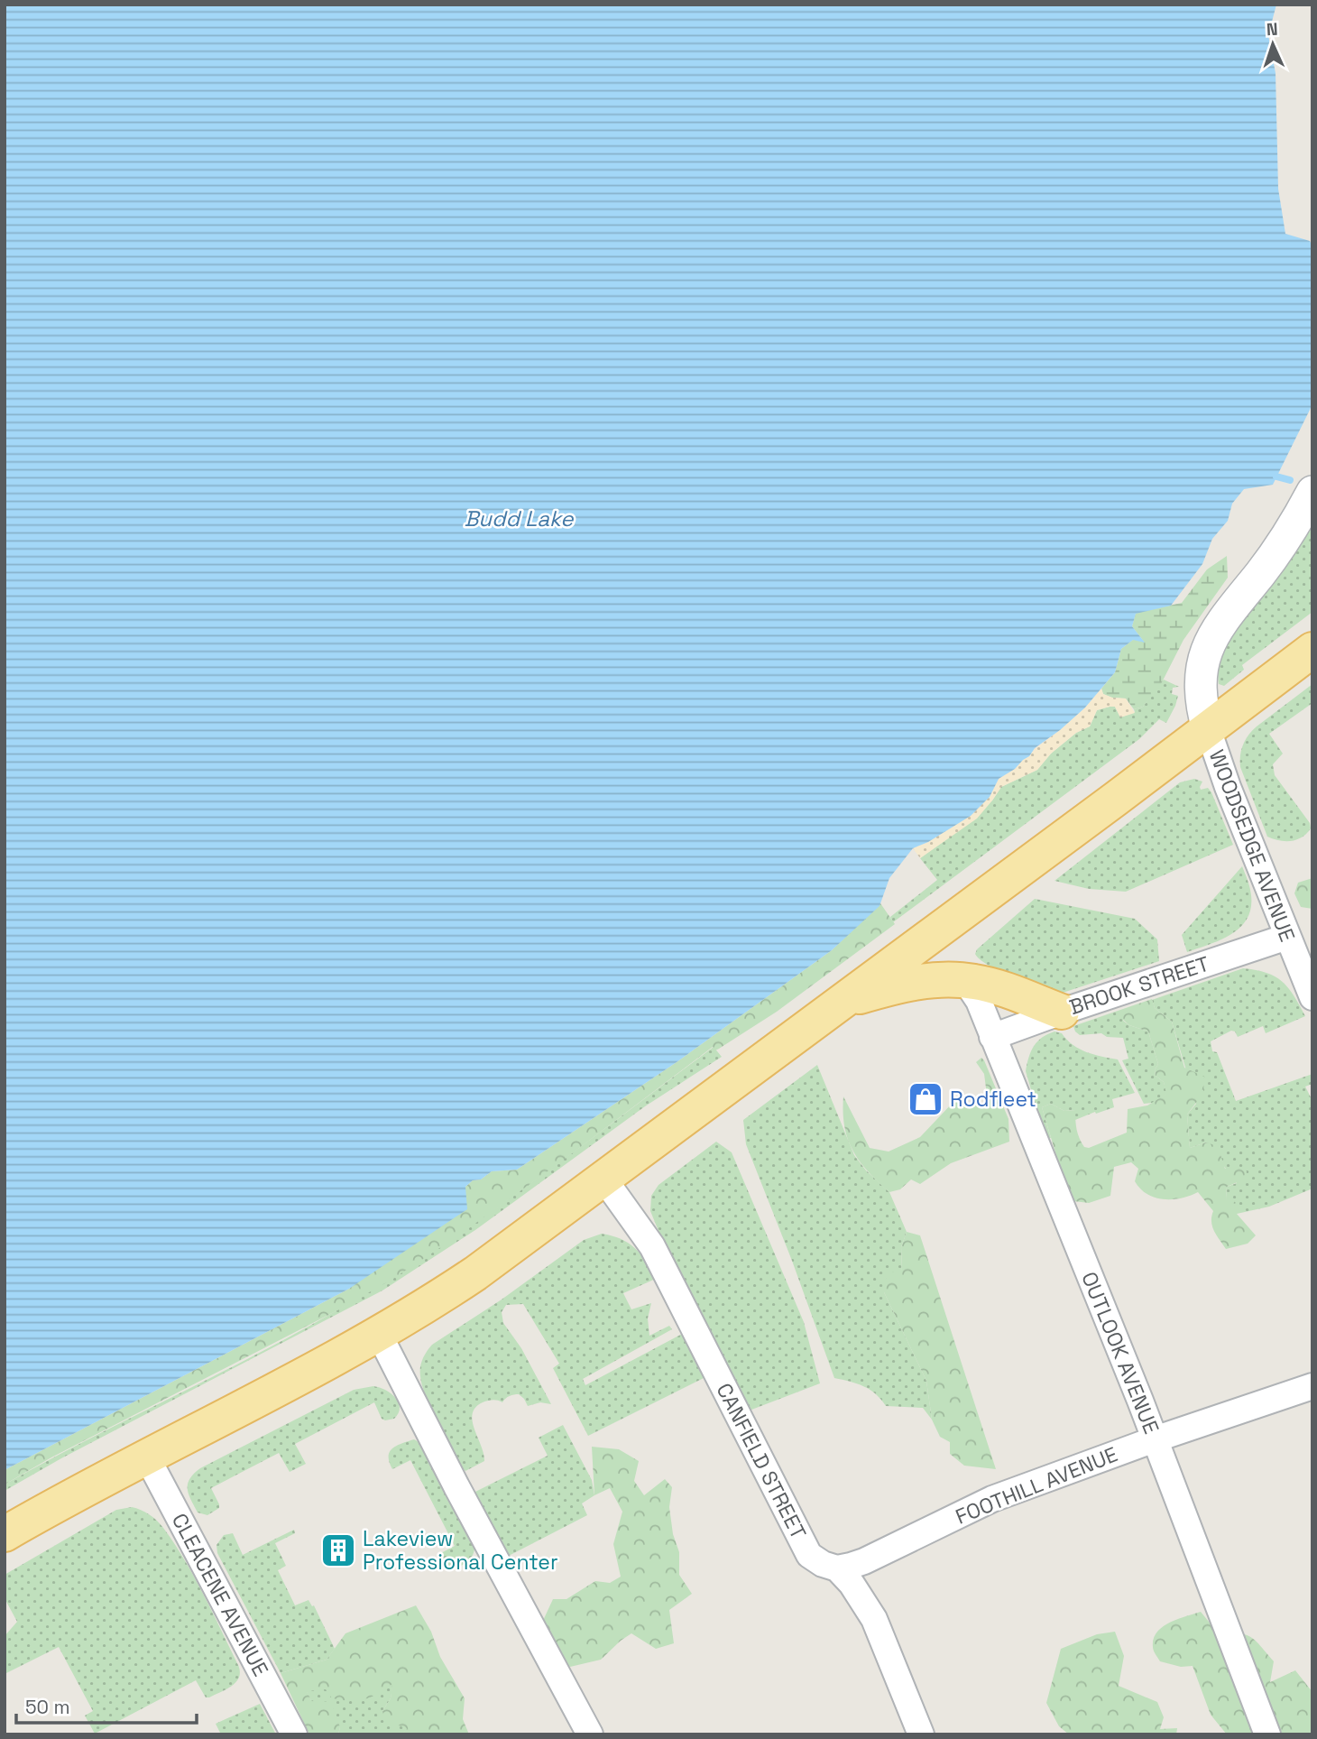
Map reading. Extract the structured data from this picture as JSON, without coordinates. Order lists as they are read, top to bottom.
{
  "streets": {
    "street": [
      "WOODSEDGE AVENUE",
      "BROOK STREET",
      "OUTLOOK AVENUE",
      "CANFIELD STREET",
      "FOOTHILL AVENUE",
      "CLEACENE AVENUE"
    ]
  },
  "crossings": [
    ["WOODSEDGE AVENUE", "BROOK STREET"],
    ["BROOK STREET", "OUTLOOK AVENUE"],
    ["OUTLOOK AVENUE", "FOOTHILL AVENUE"],
    ["CANFIELD STREET", "FOOTHILL AVENUE"]
  ],
  "water": ["Budd Lake"],
  "places": {
    "shop": ["Rodfleet"],
    "building": ["Lakeview Professional Center"]
  },
  "scale_bar": "50 m",
  "north": "top"
}
